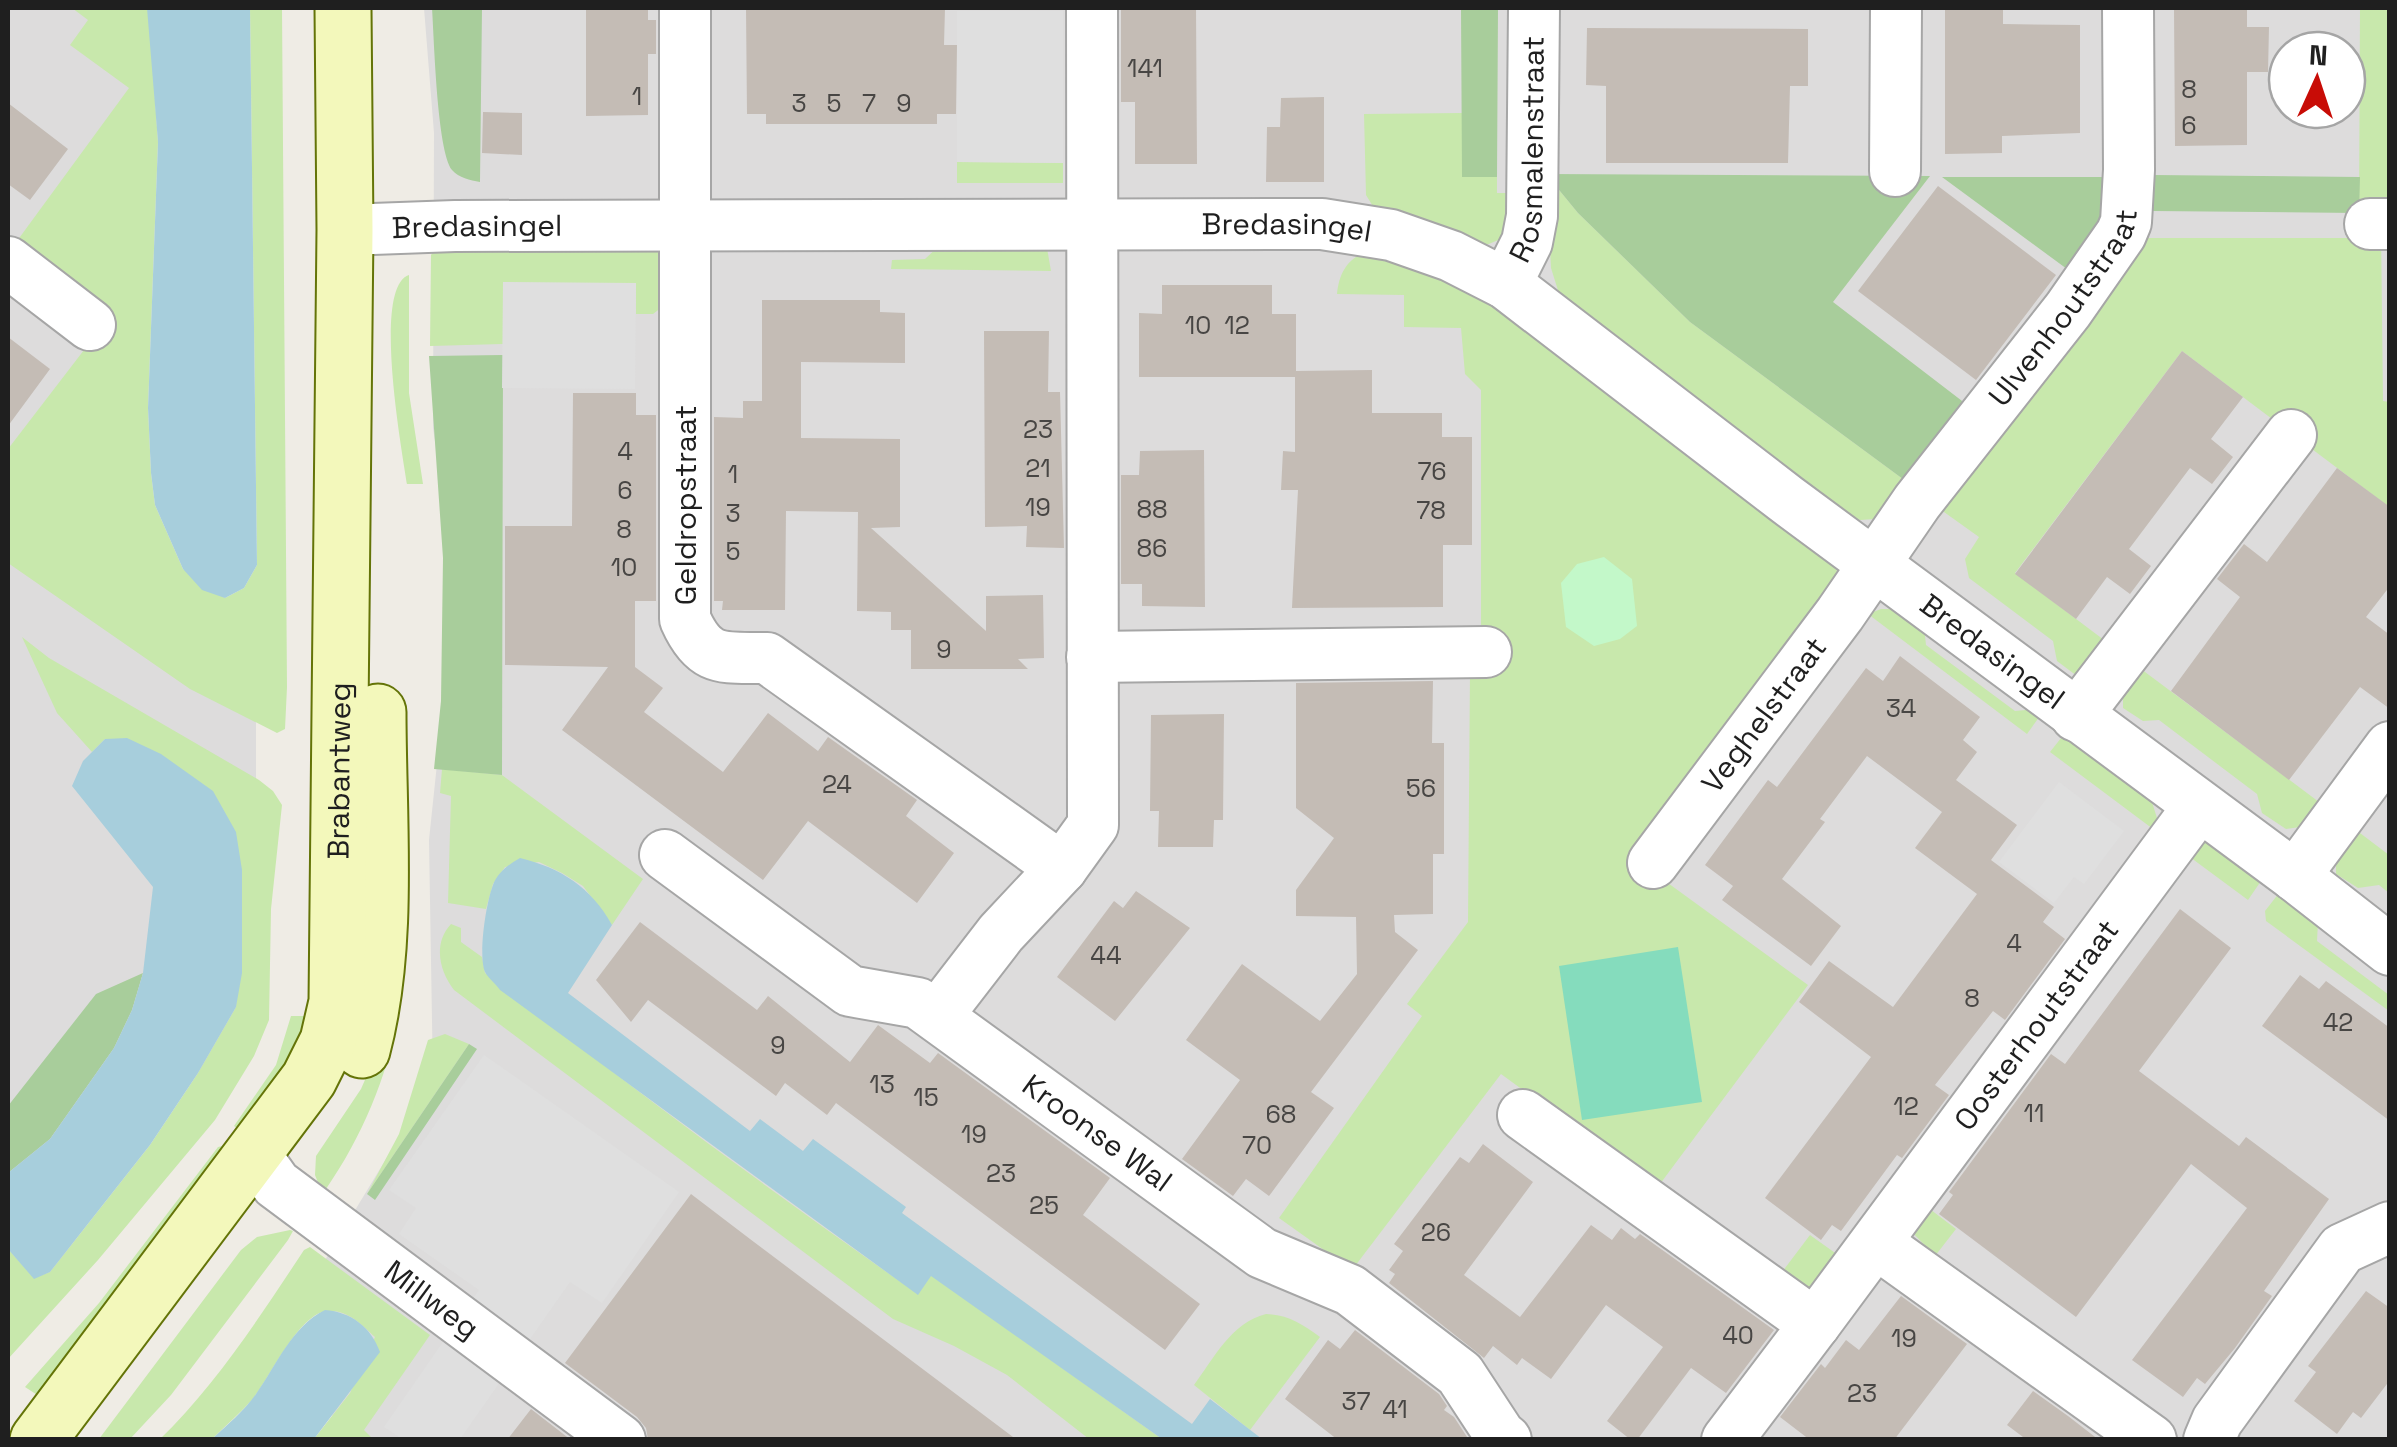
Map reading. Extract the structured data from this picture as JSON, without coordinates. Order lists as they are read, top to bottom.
{
  "streets": {
    "street": [
      "Rosmalenstraat",
      "Bredasingel",
      "Ulvenhoutstraat",
      "Geldropstraat",
      "Veghelstraat",
      "Brabantweg",
      "Oosterhoutstraat",
      "Kroonse Wal",
      "Millweg"
    ]
  },
  "crossings": [
    ["Rosmalenstraat", "Bredasingel"],
    ["Bredasingel", "Ulvenhoutstraat"],
    ["Bredasingel", "Geldropstraat"],
    ["Bredasingel", "Veghelstraat"],
    ["Bredasingel", "Brabantweg"],
    ["Bredasingel", "Oosterhoutstraat"],
    ["Ulvenhoutstraat", "Veghelstraat"],
    ["Brabantweg", "Millweg"]
  ],
  "house_numbers": [
    "141",
    "8",
    "1",
    "3",
    "5",
    "7",
    "9",
    "6",
    "10",
    "12",
    "23",
    "4",
    "21",
    "76",
    "1",
    "6",
    "19",
    "88",
    "78",
    "3",
    "8",
    "86",
    "5",
    "10",
    "9",
    "34",
    "24",
    "56",
    "4",
    "44",
    "8",
    "42",
    "9",
    "13",
    "15",
    "12",
    "11",
    "68",
    "19",
    "70",
    "23",
    "25",
    "26",
    "40",
    "19",
    "23",
    "37",
    "41"
  ],
  "north": "top"
}
